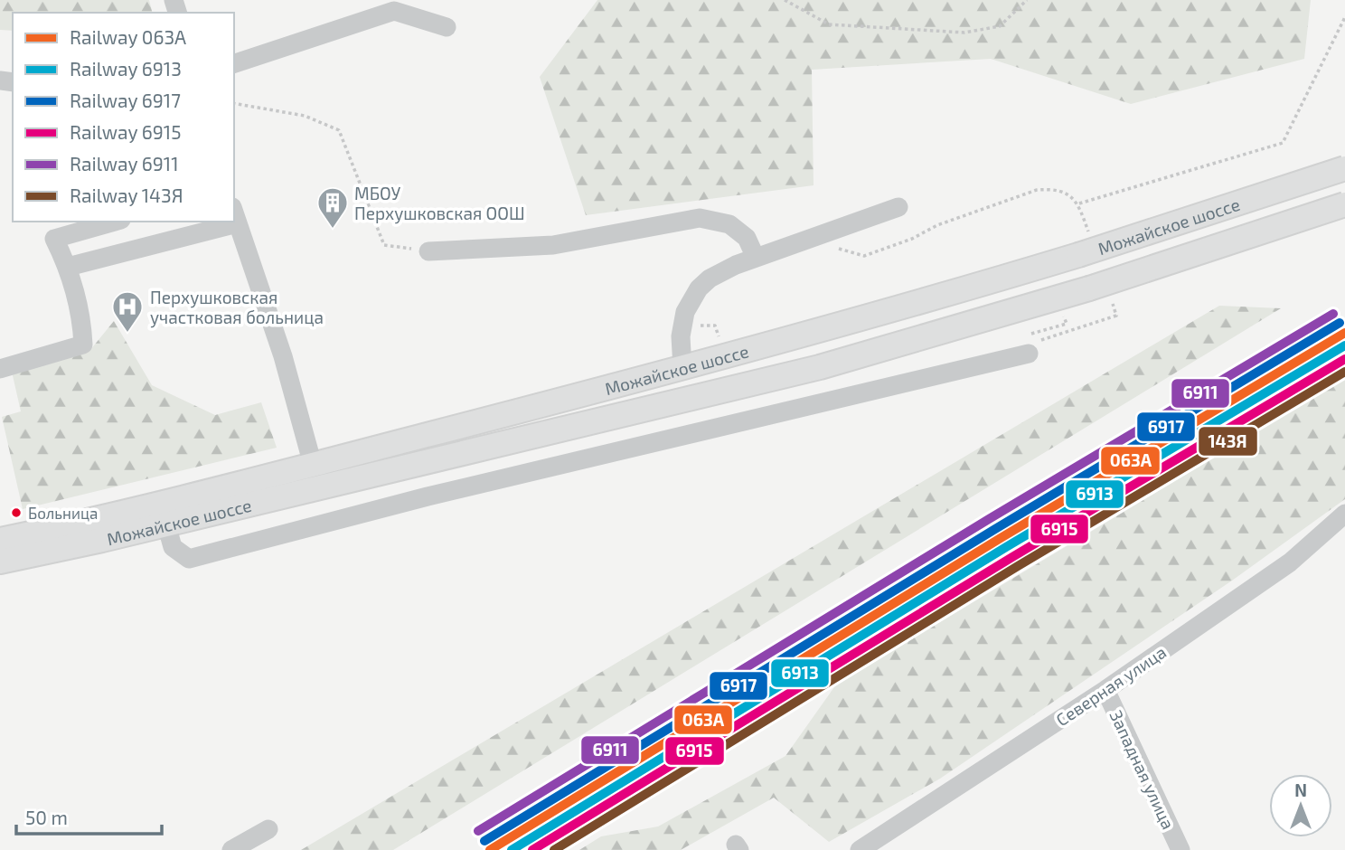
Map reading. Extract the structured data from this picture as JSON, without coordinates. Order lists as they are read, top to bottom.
{
  "streets": {
    "main road": ["Можайское шоссе"],
    "street": ["Северная улица", "Западная улица"]
  },
  "crossings": [
    ["Северная улица", "Западная улица"]
  ],
  "places": {
    "building": ["МБОУ Перхушковская ООШ"],
    "hospital": ["Перхушковская участковая больница"],
    "other": ["Больница"]
  },
  "lines": [
    "rail line 6911",
    "rail line 6917",
    "rail line 063А",
    "rail line 6913",
    "rail line 6915",
    "rail line 143Я"
  ],
  "legend": [
    "Railway 063А",
    "Railway 6913",
    "Railway 6917",
    "Railway 6915",
    "Railway 6911",
    "Railway 143Я"
  ],
  "scale_bar": "50 m",
  "north": "top"
}
